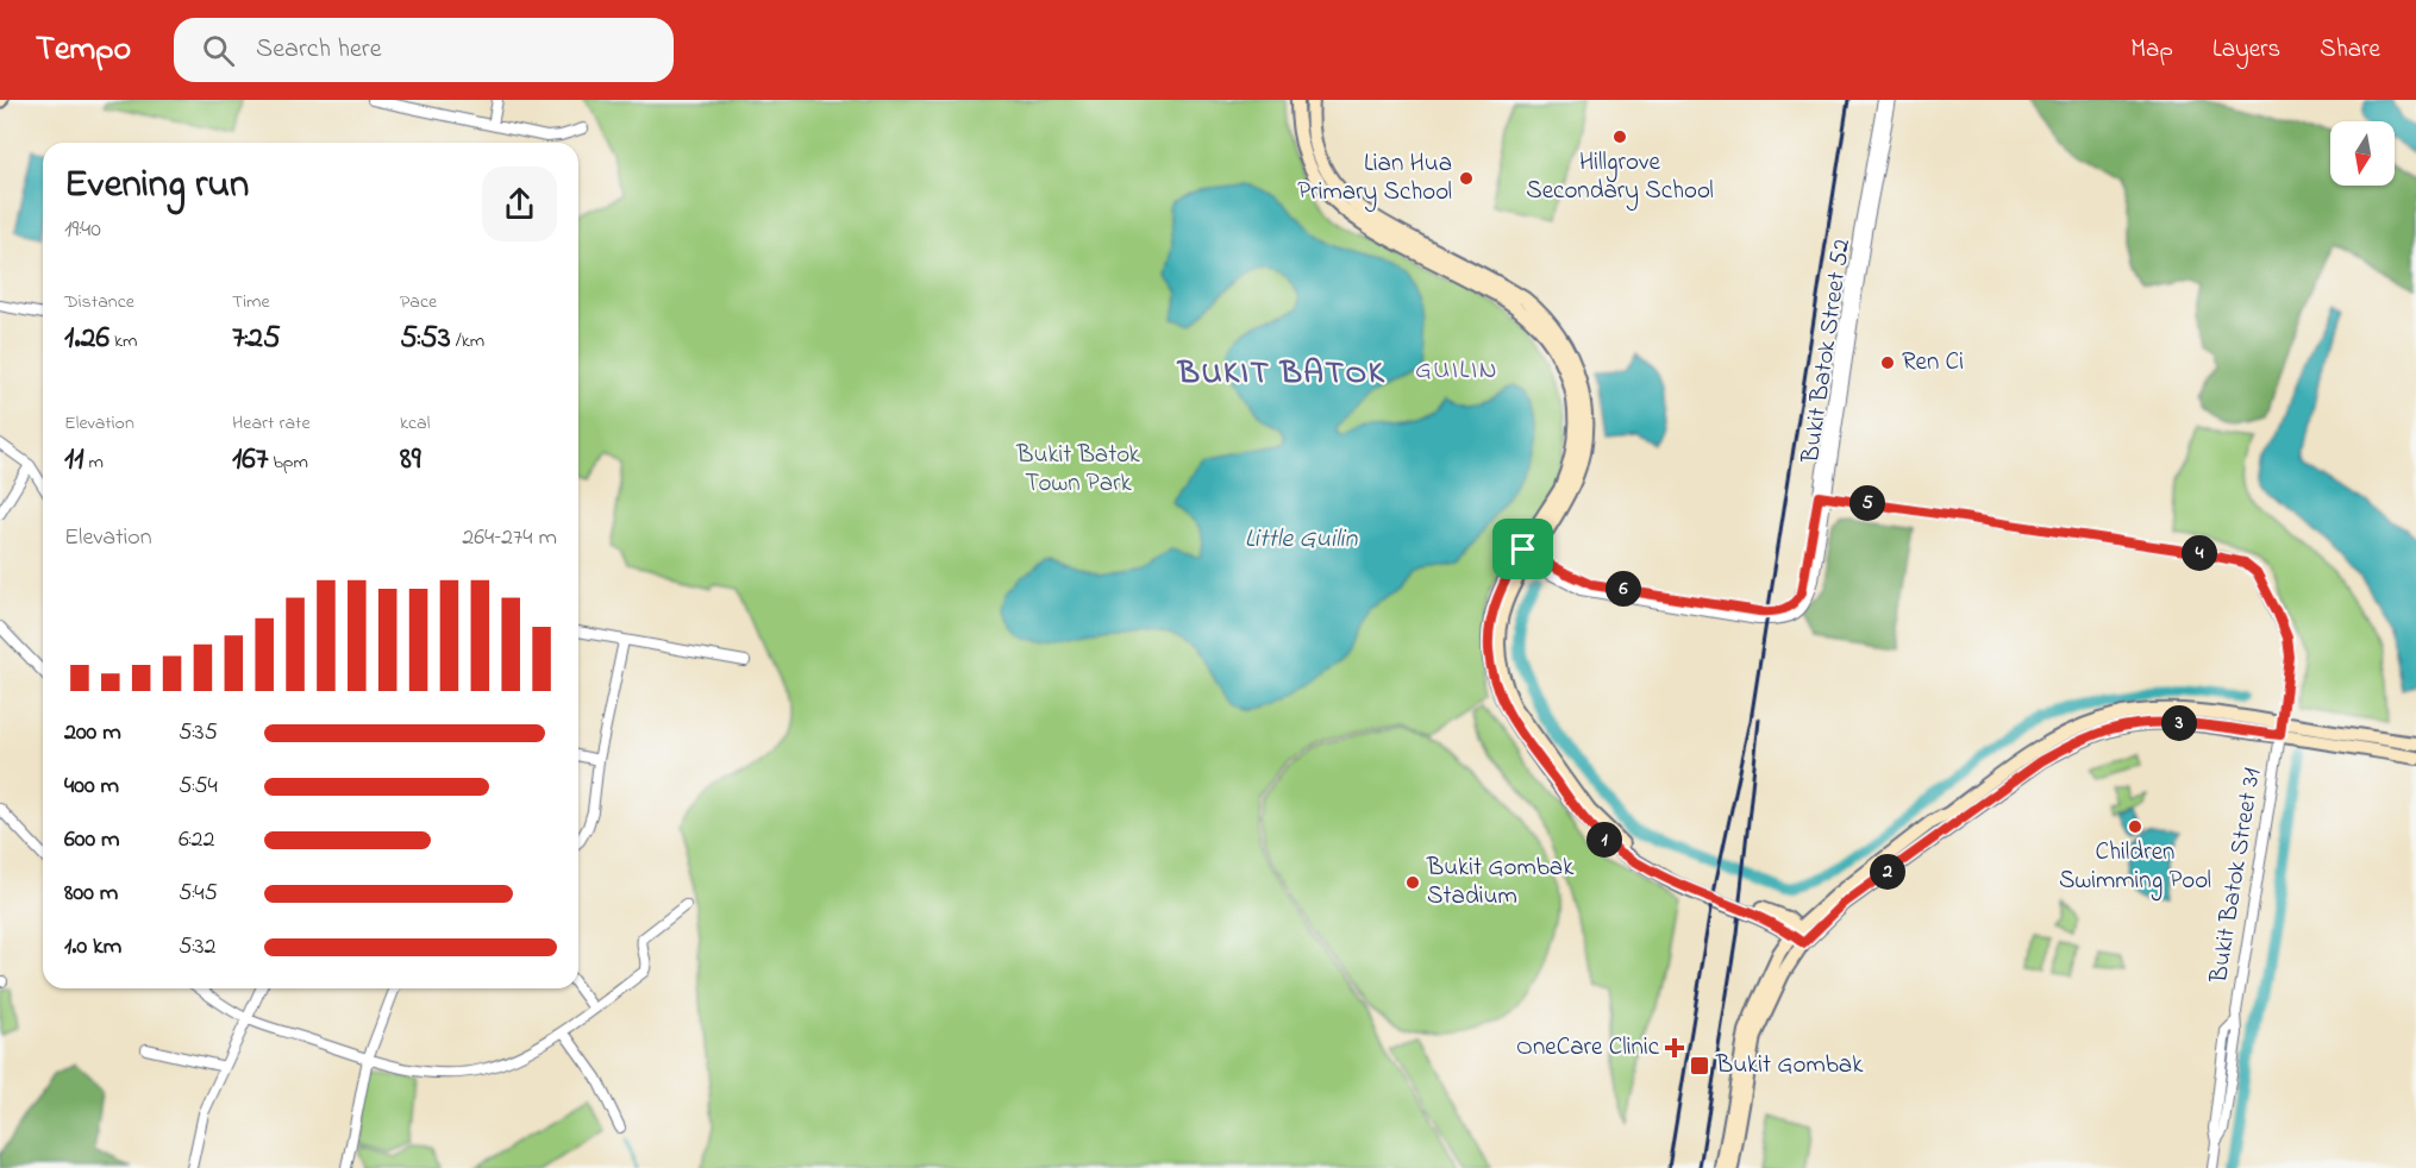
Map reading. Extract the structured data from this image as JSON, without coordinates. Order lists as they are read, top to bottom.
{
  "streets": {
    "street": ["Bukit Batok Street 52", "Bukit Batok Street 31"]
  },
  "crossings": [
    ["Bukit Batok Street 52", "Bukit Batok Street 31"]
  ],
  "districts": ["GUILIN", "BUKIT BATOK"],
  "water": ["Little Guilin"],
  "parks": ["Bukit Batok Town Park"],
  "places": {
    "other": [
      "Hillgrove Secondary School",
      "Lian Hua Primary School",
      "Ren Ci",
      "Children Swimming Pool",
      "Bukit Gombak Stadium"
    ],
    "health": ["OneCare Clinic"],
    "transit": ["Bukit Gombak"]
  },
  "north": "bottom",
  "page": {
    "header": "Tempo",
    "search": "Search here",
    "nav": ["Map", "Layers", "Share"],
    "heading": ["Evening run", "19:40"],
    "stats": [
      ["Distance", "1.26 km"],
      ["Time", "7:25"],
      ["Pace", "5:53 /km"],
      ["Elevation", "11 m"],
      ["Heart rate", "167 bpm"],
      ["kcal", "89"]
    ],
    "pins": [
      "5",
      "4",
      "6",
      "3",
      "1",
      "2"
    ],
    "chart": ["Elevation", "264–274 m"],
    "list": [
      {
        "name": "200 m",
        "note": "5:35"
      },
      {
        "name": "400 m",
        "note": "5:54"
      },
      {
        "name": "600 m",
        "note": "6:22"
      },
      {
        "name": "800 m",
        "note": "5:45"
      },
      {
        "name": "1.0 km",
        "note": "5:32"
      }
    ]
  }
}
